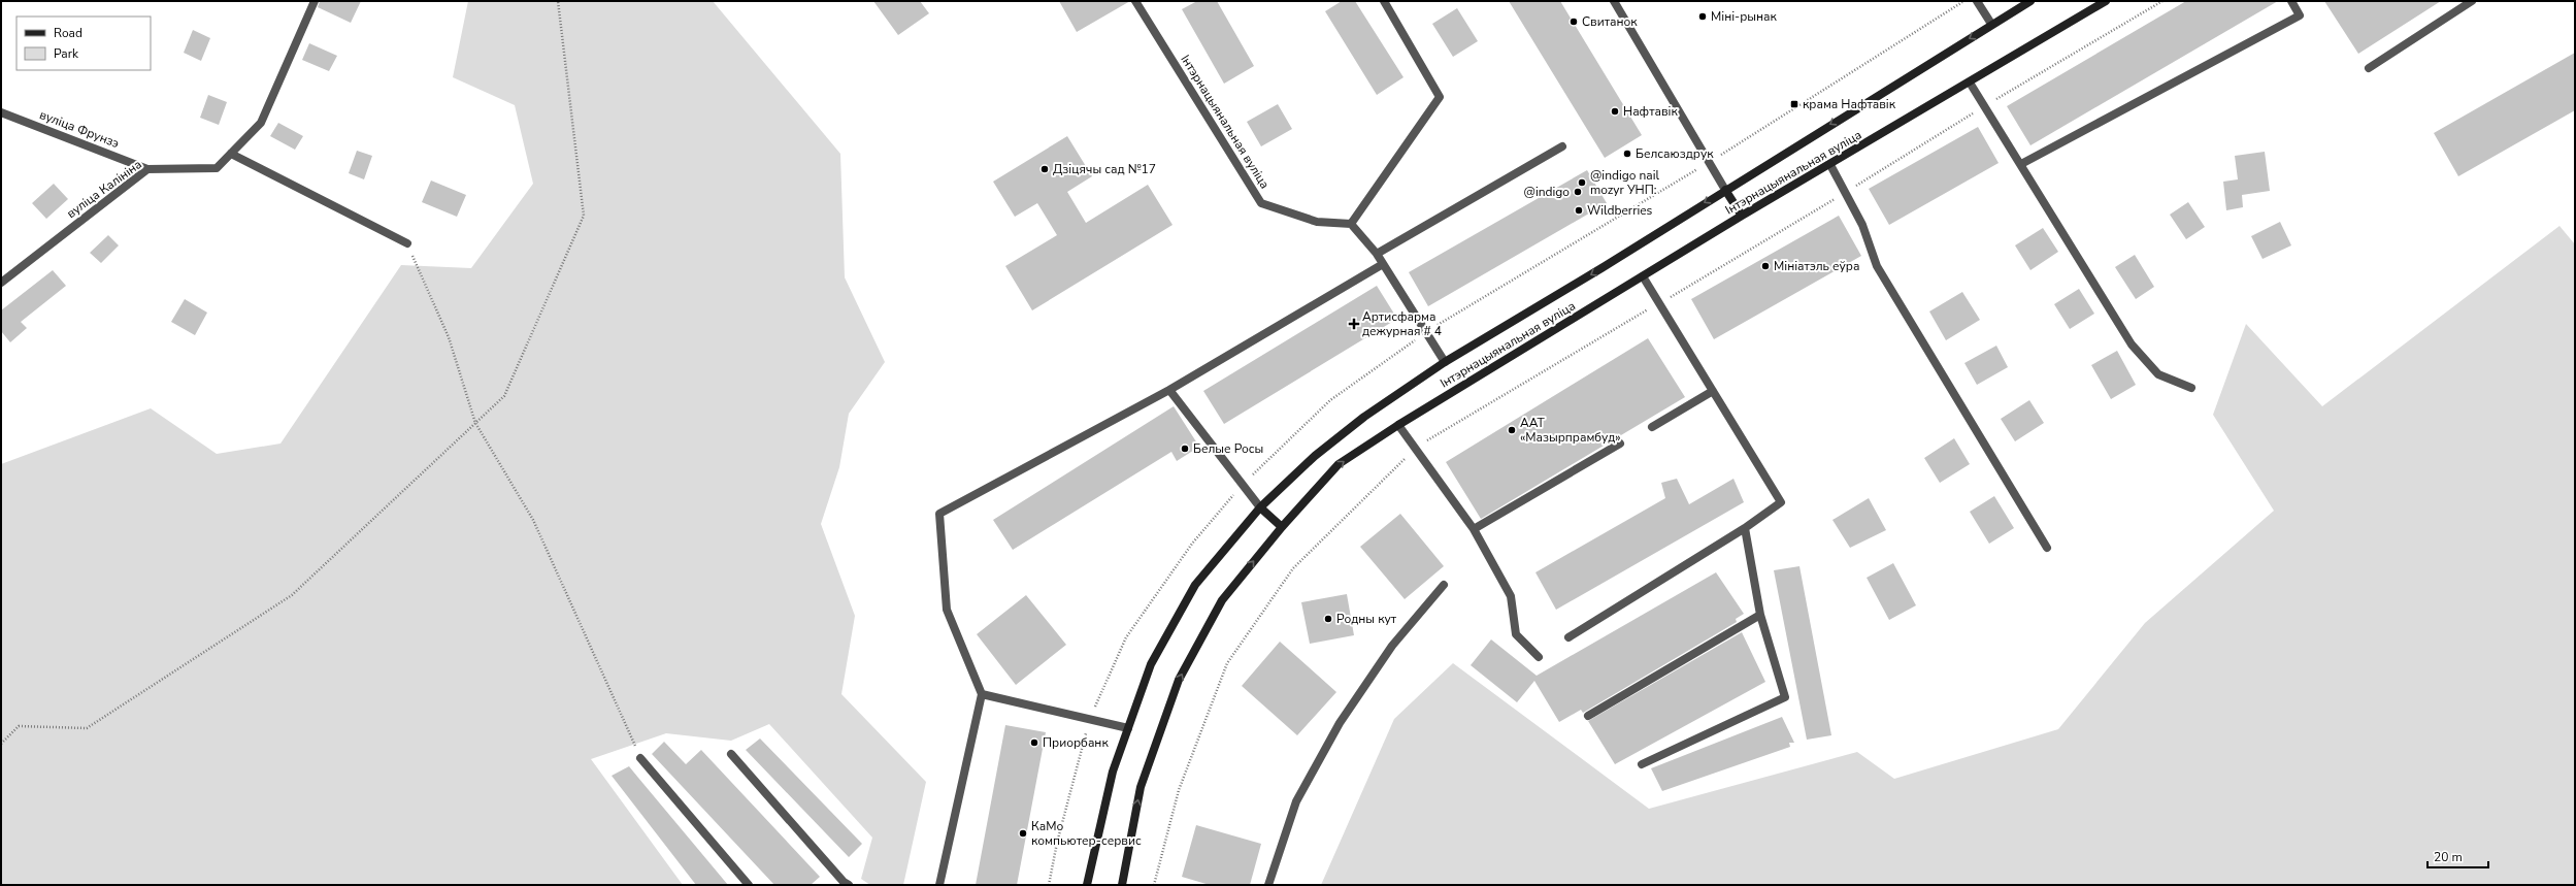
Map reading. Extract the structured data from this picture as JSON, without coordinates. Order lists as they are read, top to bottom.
{
  "streets": {
    "main road": ["Інтэрнацыянальная вуліца"],
    "street": ["вуліца Фрунзэ", "вуліца Калініна"]
  },
  "crossings": [
    ["вуліца Фрунзэ", "вуліца Калініна"]
  ],
  "places": {
    "other": [
      "Міні-рынак",
      "Свитанок",
      "Нафтавік",
      "Белсаюздрук",
      "Дзіцячы сад №17",
      "@indigo nail mozyr УНП:",
      "@indigo",
      "Wildberries",
      "Мініатэль еўра",
      "ААТ «Мазырпрамбуд»",
      "Белые Росы",
      "Родны кут",
      "Приорбанк",
      "КаМо компьютер-сервис"
    ],
    "transit": ["крама Нафтавік"],
    "health": ["Артисфарма дежурная # 4"]
  },
  "legend": ["Road", "Park"],
  "scale_bar": "20 m"
}
